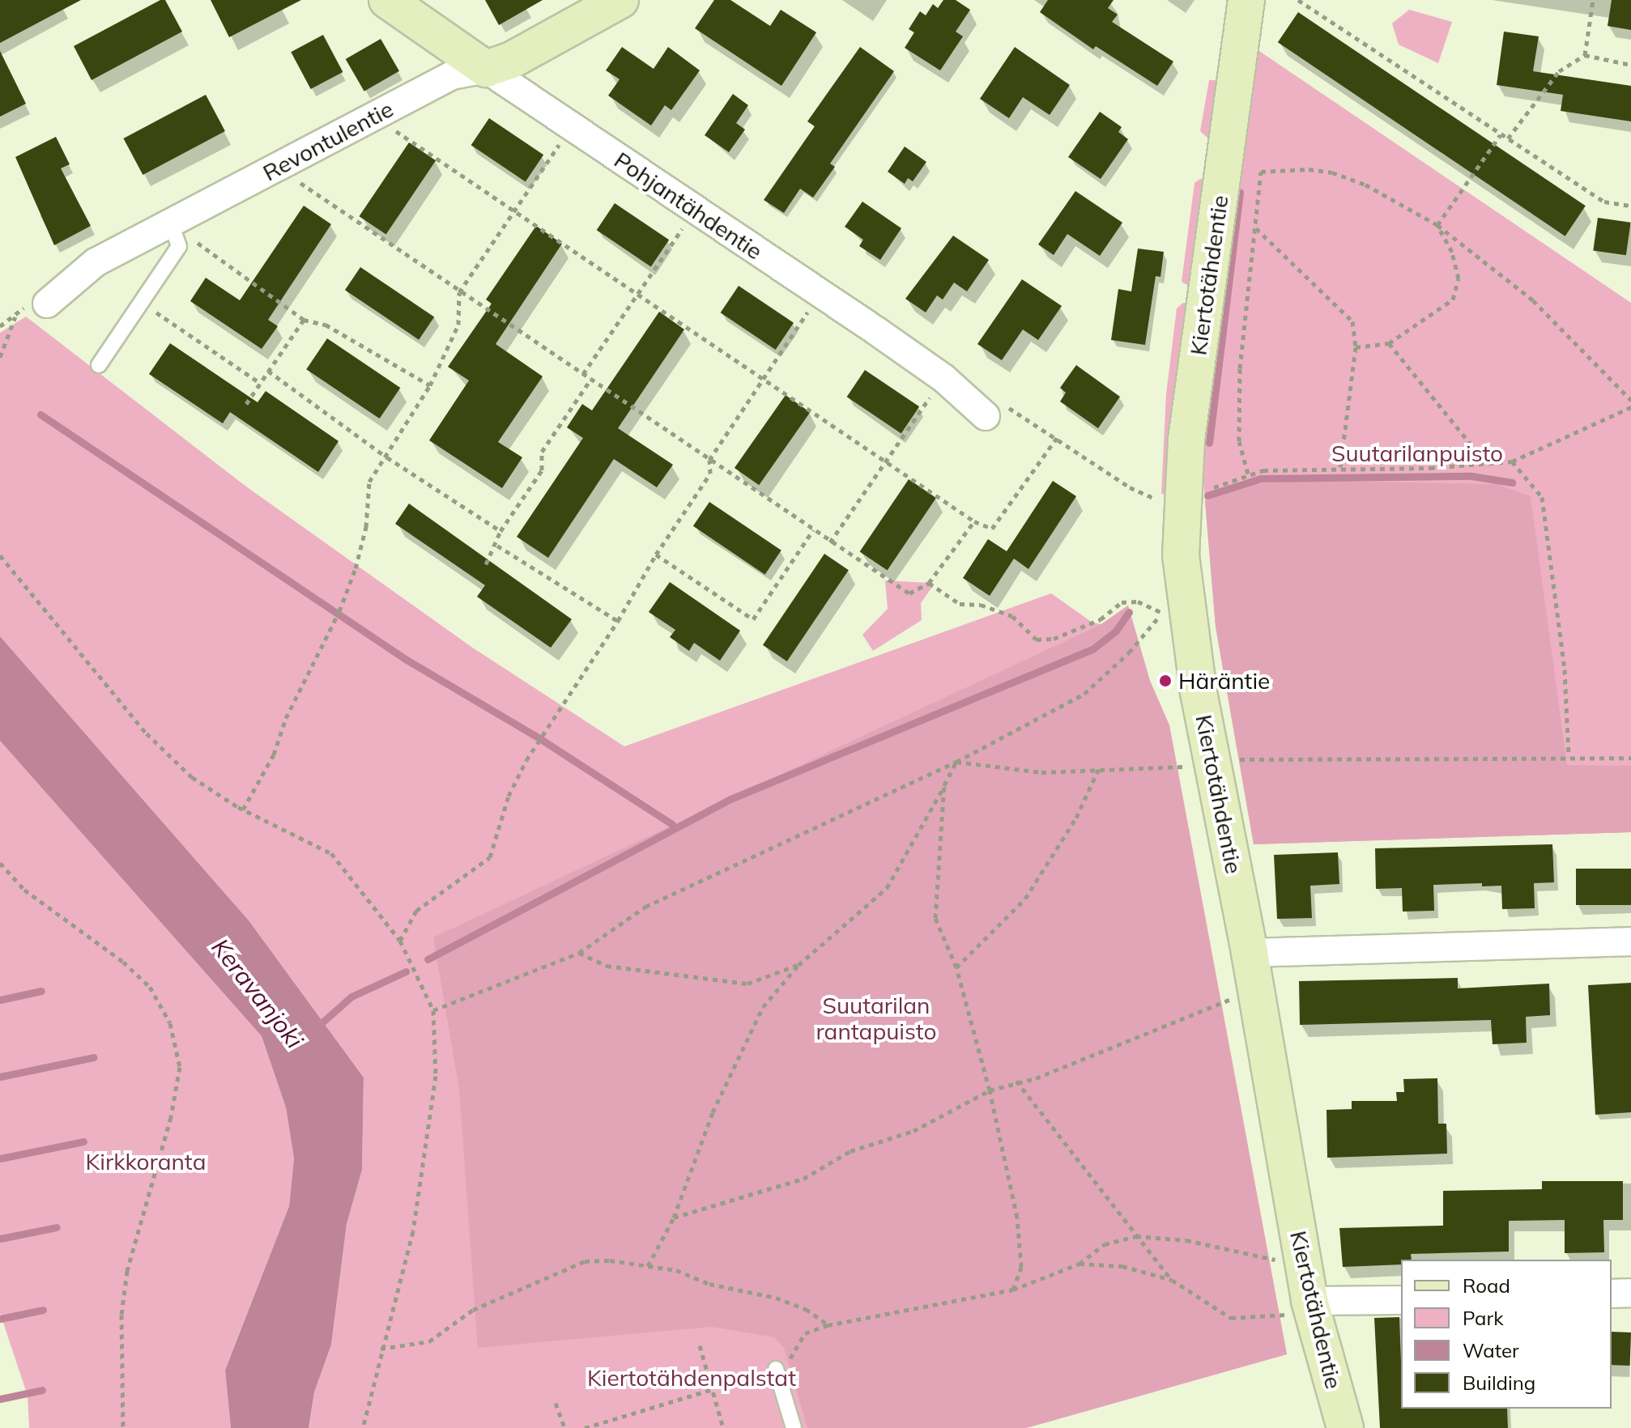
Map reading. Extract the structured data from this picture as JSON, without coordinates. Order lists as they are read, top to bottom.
{
  "streets": {
    "street": ["Revontulentie", "Pohjantähdentie", "Kiertotähdentie"]
  },
  "crossings": [
    ["Revontulentie", "Pohjantähdentie"]
  ],
  "water": ["Keravanjoki"],
  "parks": [
    "Suutarilanpuisto",
    "Suutarilan rantapuisto",
    "Kirkkoranta",
    "Kiertotähdenpalstat"
  ],
  "places": ["Häräntie"],
  "legend": [
    "Road",
    "Park",
    "Water",
    "Building"
  ]
}
